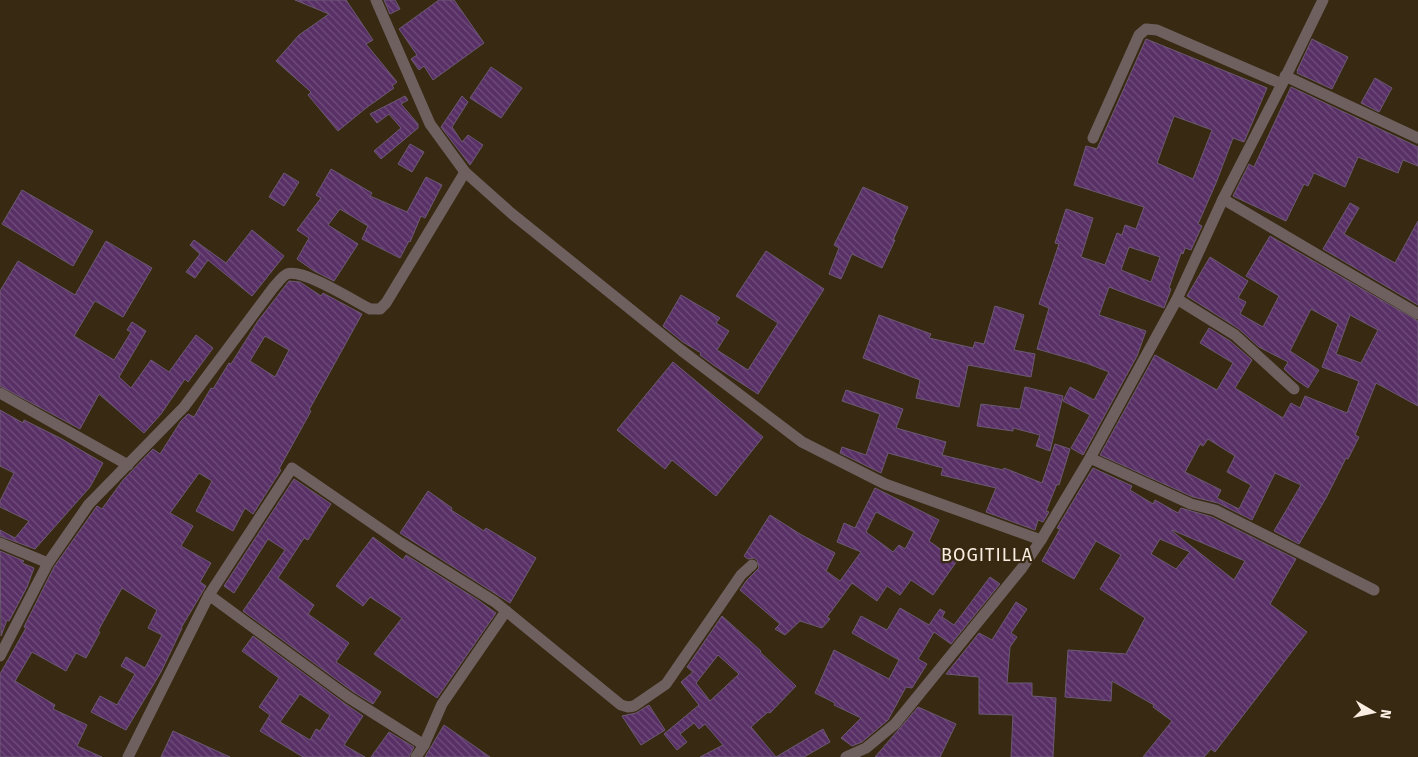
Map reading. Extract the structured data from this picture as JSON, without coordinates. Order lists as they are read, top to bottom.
{
  "districts": ["BOGITILLA"],
  "north": "right"
}
